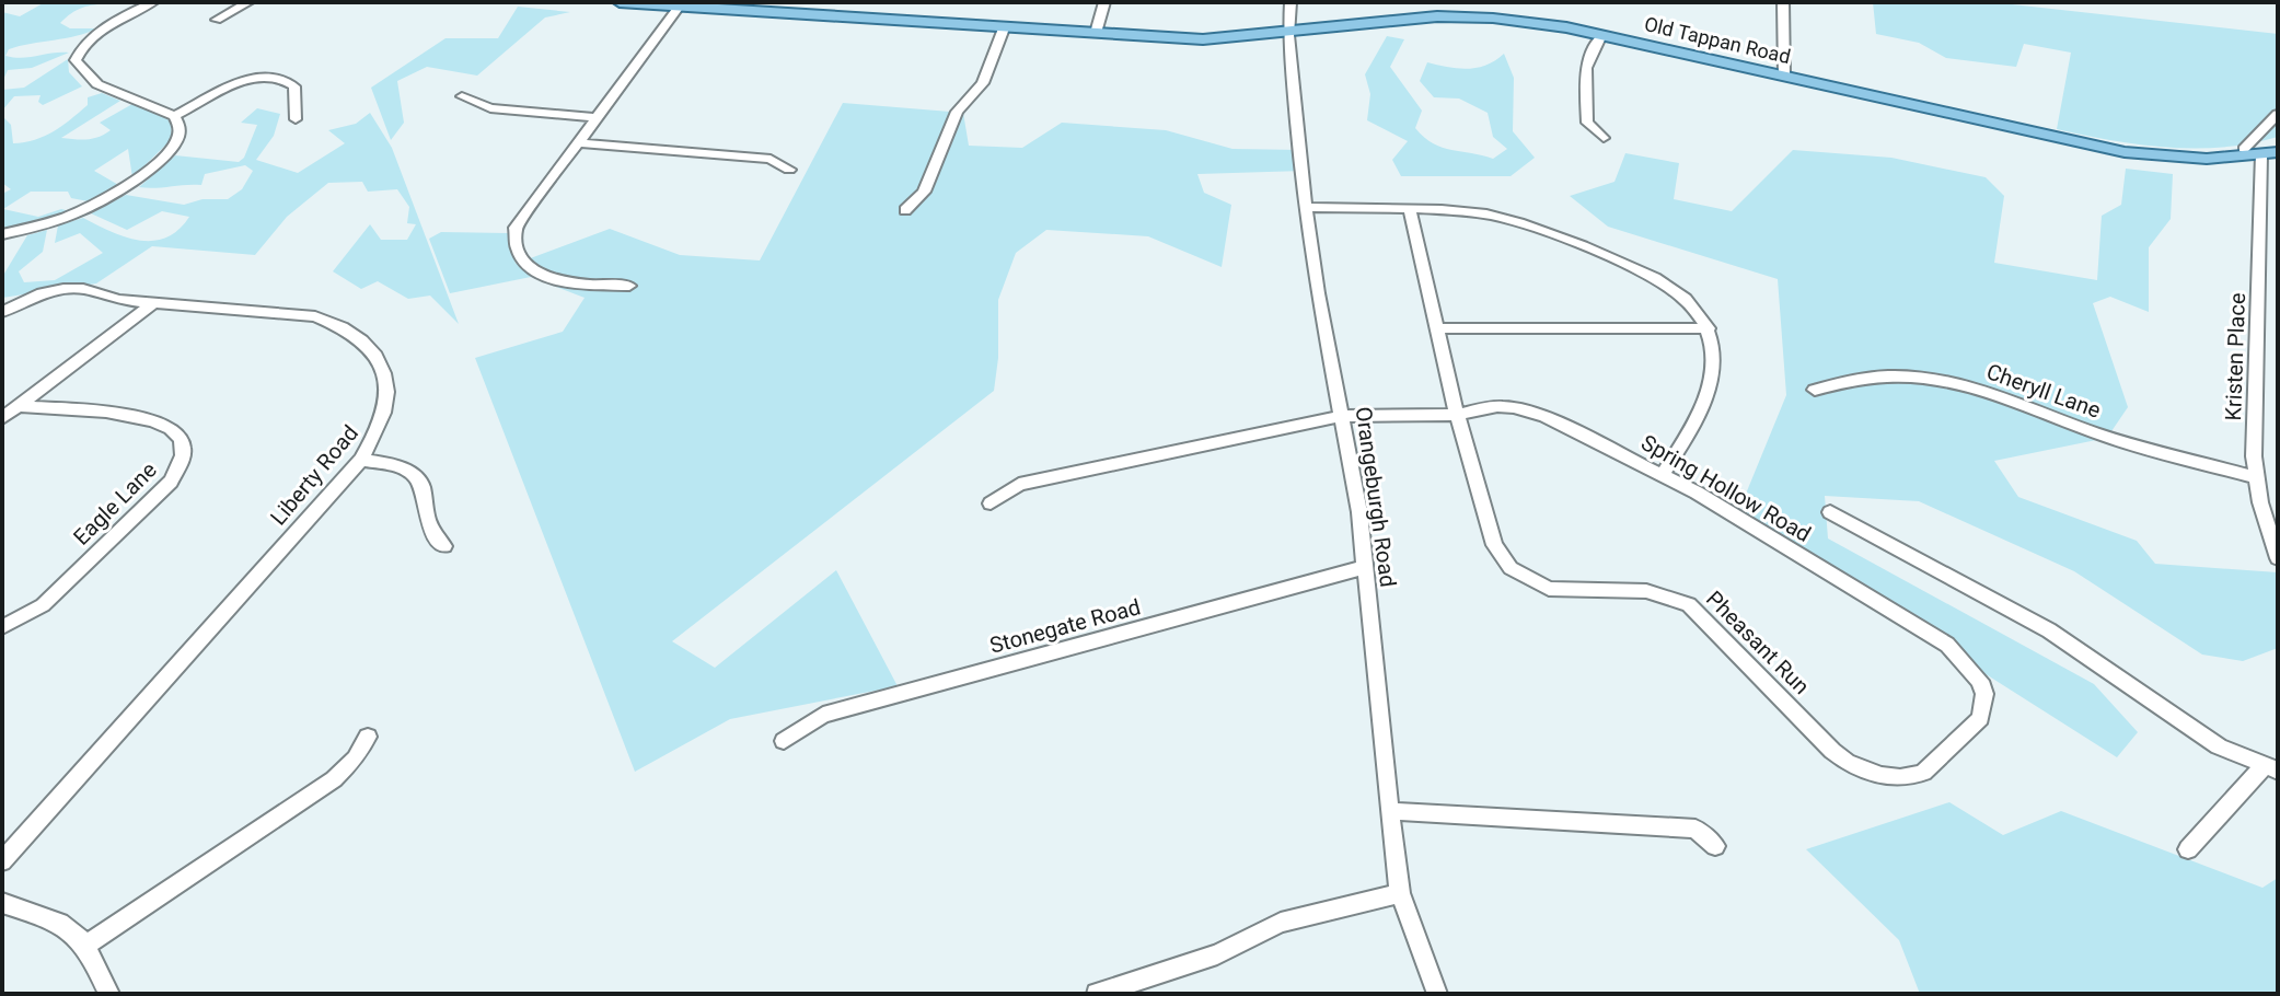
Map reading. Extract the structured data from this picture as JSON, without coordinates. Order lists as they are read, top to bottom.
{
  "streets": {
    "main road": ["Old Tappan Road"],
    "street": [
      "Kristen Place",
      "Cheryll Lane",
      "Liberty Road",
      "Spring Hollow Road",
      "Orangeburgh Road",
      "Eagle Lane",
      "Stonegate Road",
      "Pheasant Run"
    ]
  },
  "crossings": [
    ["Old Tappan Road", "Kristen Place"],
    ["Old Tappan Road", "Orangeburgh Road"],
    ["Kristen Place", "Cheryll Lane"],
    ["Spring Hollow Road", "Orangeburgh Road"],
    ["Spring Hollow Road", "Pheasant Run"],
    ["Orangeburgh Road", "Stonegate Road"]
  ]
}
